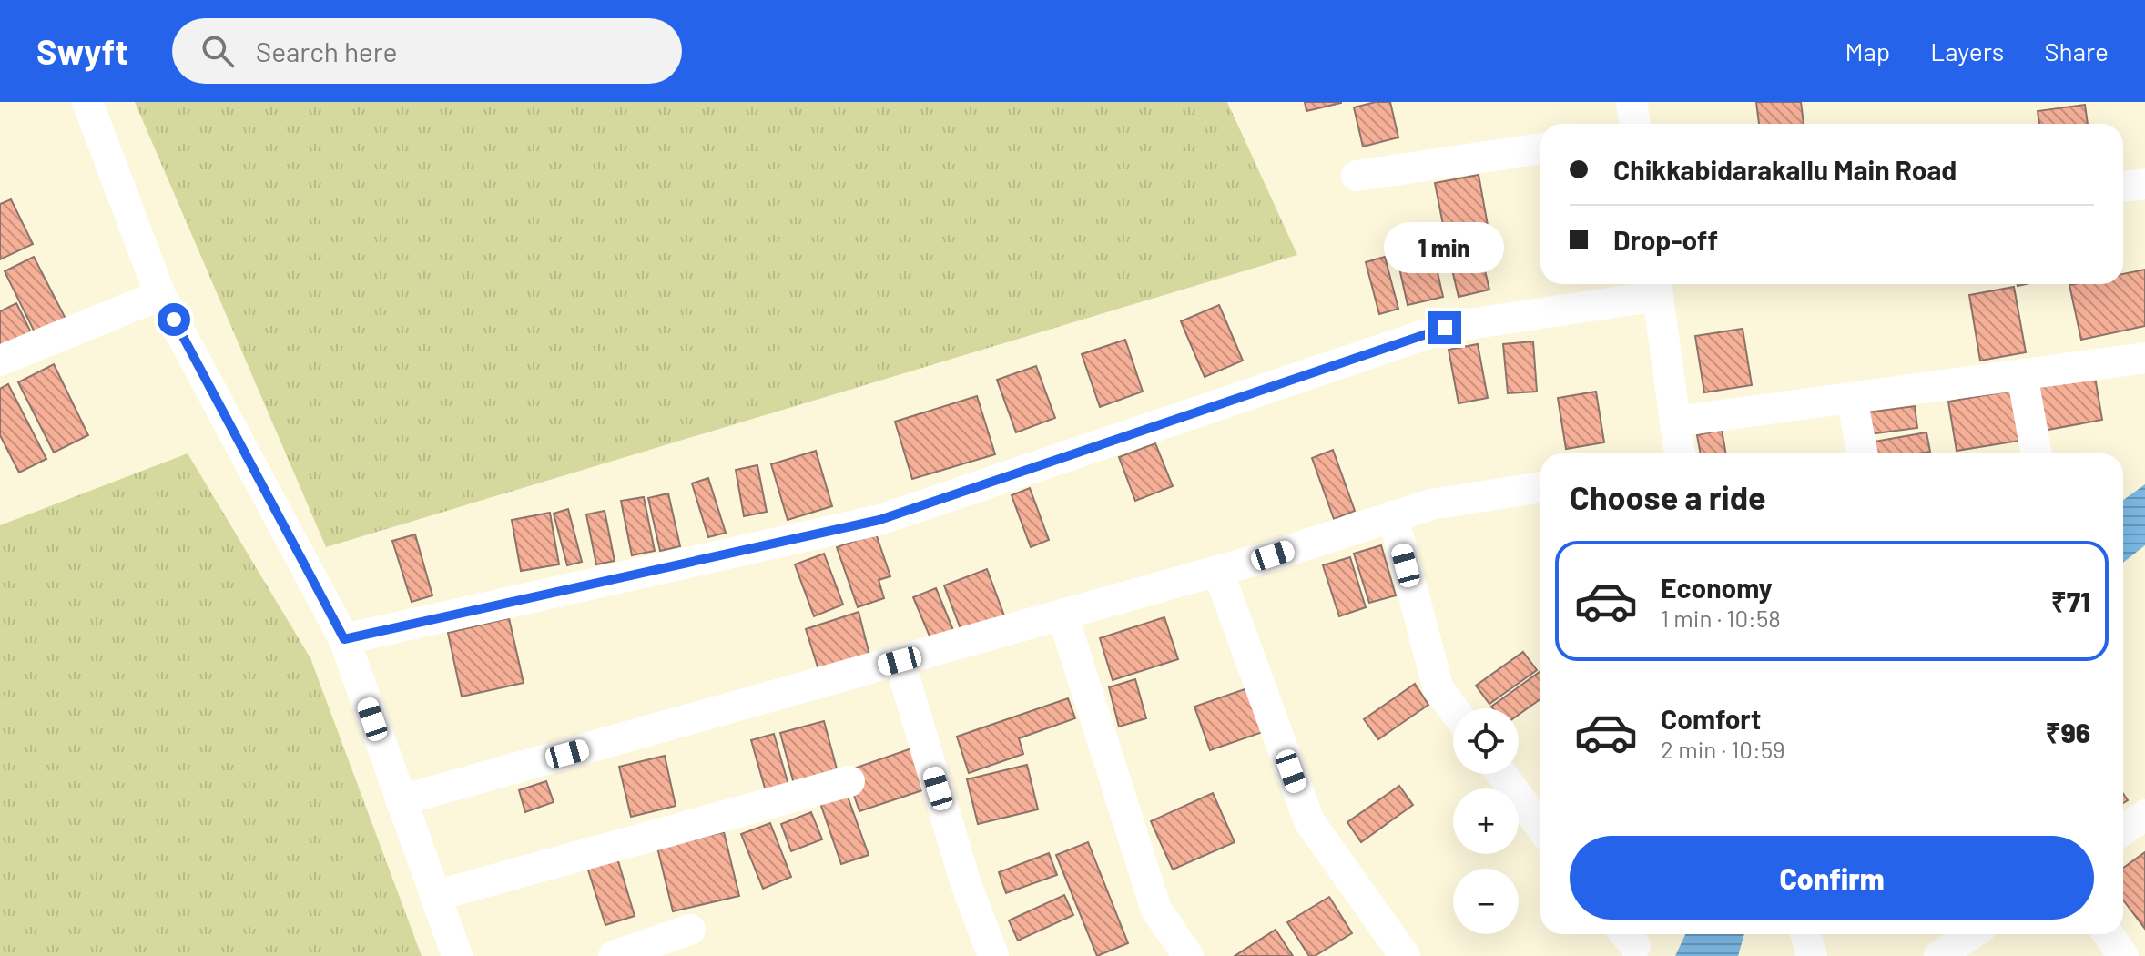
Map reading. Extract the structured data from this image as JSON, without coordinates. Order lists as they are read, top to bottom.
{
  "page": {
    "header": "Swyft",
    "search": "Search here",
    "nav": ["Map", "Layers", "Share"],
    "banner": ["Chikkabidarakallu Main Road", "Drop-off"],
    "bubble": "1 min",
    "heading": "Choose a ride",
    "list": [
      {
        "name": "Economy",
        "note": "1 min · 10:58",
        "value": "₹71"
      },
      {
        "name": "Comfort",
        "note": "2 min · 10:59",
        "value": "₹96"
      }
    ],
    "map_buttons": ["+", "−"],
    "buttons": "Confirm"
  }
}
